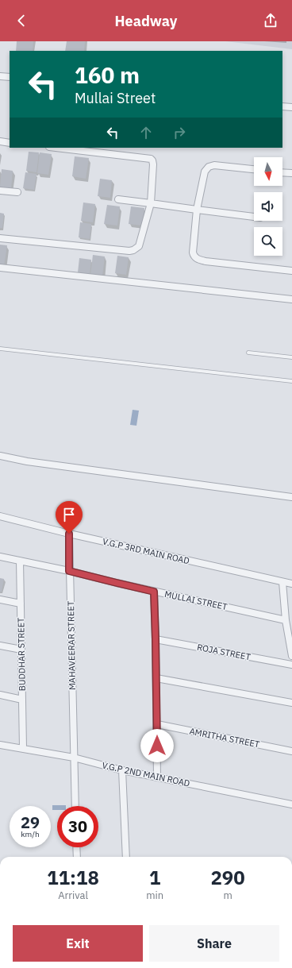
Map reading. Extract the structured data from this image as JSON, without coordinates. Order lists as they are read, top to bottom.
{
  "streets": {
    "street": [
      "V.G.P 3RD MAIN ROAD",
      "MULLAI STREET",
      "MAHAVEERAR STREET",
      "ROJA STREET",
      "BUDDHAR STREET",
      "AMRITHA STREET",
      "V.G.P 2ND MAIN ROAD"
    ]
  },
  "crossings": [
    ["V.G.P 3RD MAIN ROAD", "MAHAVEERAR STREET"],
    ["MULLAI STREET", "MAHAVEERAR STREET"],
    ["MULLAI STREET", "BUDDHAR STREET"],
    ["MAHAVEERAR STREET", "V.G.P 2ND MAIN ROAD"],
    ["BUDDHAR STREET", "V.G.P 2ND MAIN ROAD"]
  ],
  "north": "bottom",
  "page": {
    "header": "Headway",
    "turn": ["160 m", "Mullai Street"],
    "speed": "29 km/h",
    "limit": "30",
    "eta": [
      "11:18",
      "Arrival",
      "1",
      "min",
      "290",
      "m"
    ],
    "buttons": ["Exit", "Share"]
  }
}
